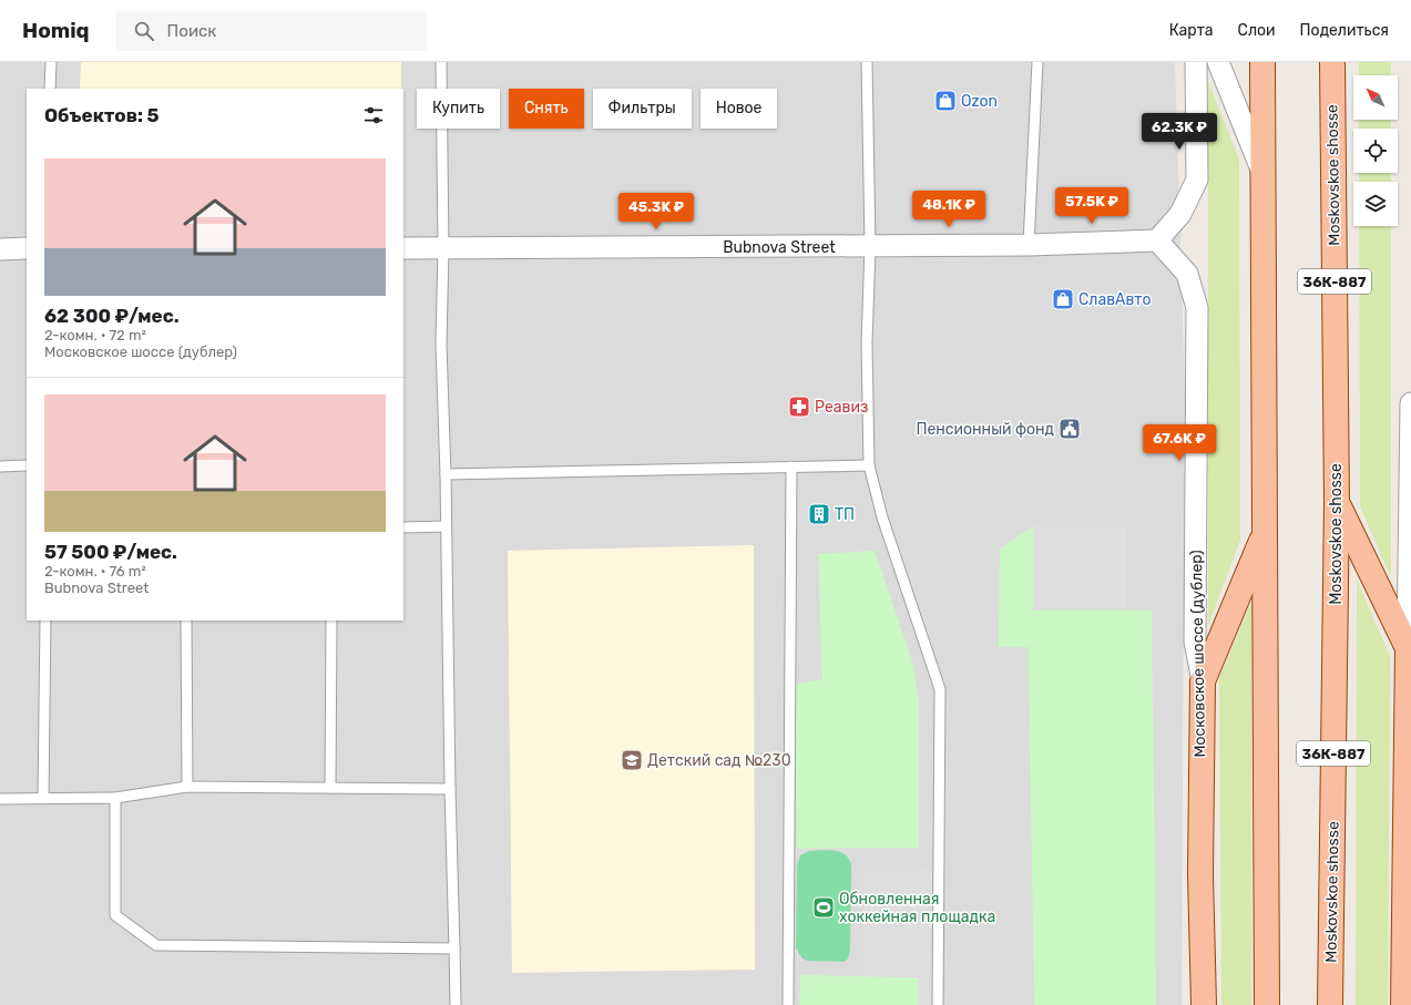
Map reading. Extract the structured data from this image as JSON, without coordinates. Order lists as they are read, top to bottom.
{
  "streets": {
    "main road": ["Moskovskoe shosse", "36К-887", "Московское шоссе (дублер)"],
    "street": ["Bubnova Street"]
  },
  "crossings": [
    ["Bubnova Street", "Московское шоссе (дублер)"]
  ],
  "places": {
    "shop": ["Ozon", "СлавАвто"],
    "pharmacy": ["Реавиз"],
    "public building": ["Пенсионный фонд"],
    "building": ["ТП"],
    "school or university": ["Детский сад №230"],
    "sports": ["Обновленная хоккейная площадка"]
  },
  "north": "top left",
  "page": {
    "header": "Homiq",
    "search": "Поиск",
    "nav": ["Карта", "Слои", "Поделиться"],
    "chip": [
      "Купить",
      "Снять",
      "Фильтры",
      "Новое"
    ],
    "heading": "Объектов: 5",
    "price": [
      "62.3K ₽",
      "57.5K ₽",
      "48.1K ₽",
      "45.3K ₽",
      "67.6K ₽"
    ],
    "list": [
      {
        "name": "62 300 ₽/мес.",
        "note": "2-комн. · 72 m² · Московское шоссе (дублер)"
      },
      {
        "name": "57 500 ₽/мес.",
        "note": "2-комн. · 76 m² · Bubnova Street"
      }
    ]
  }
}
